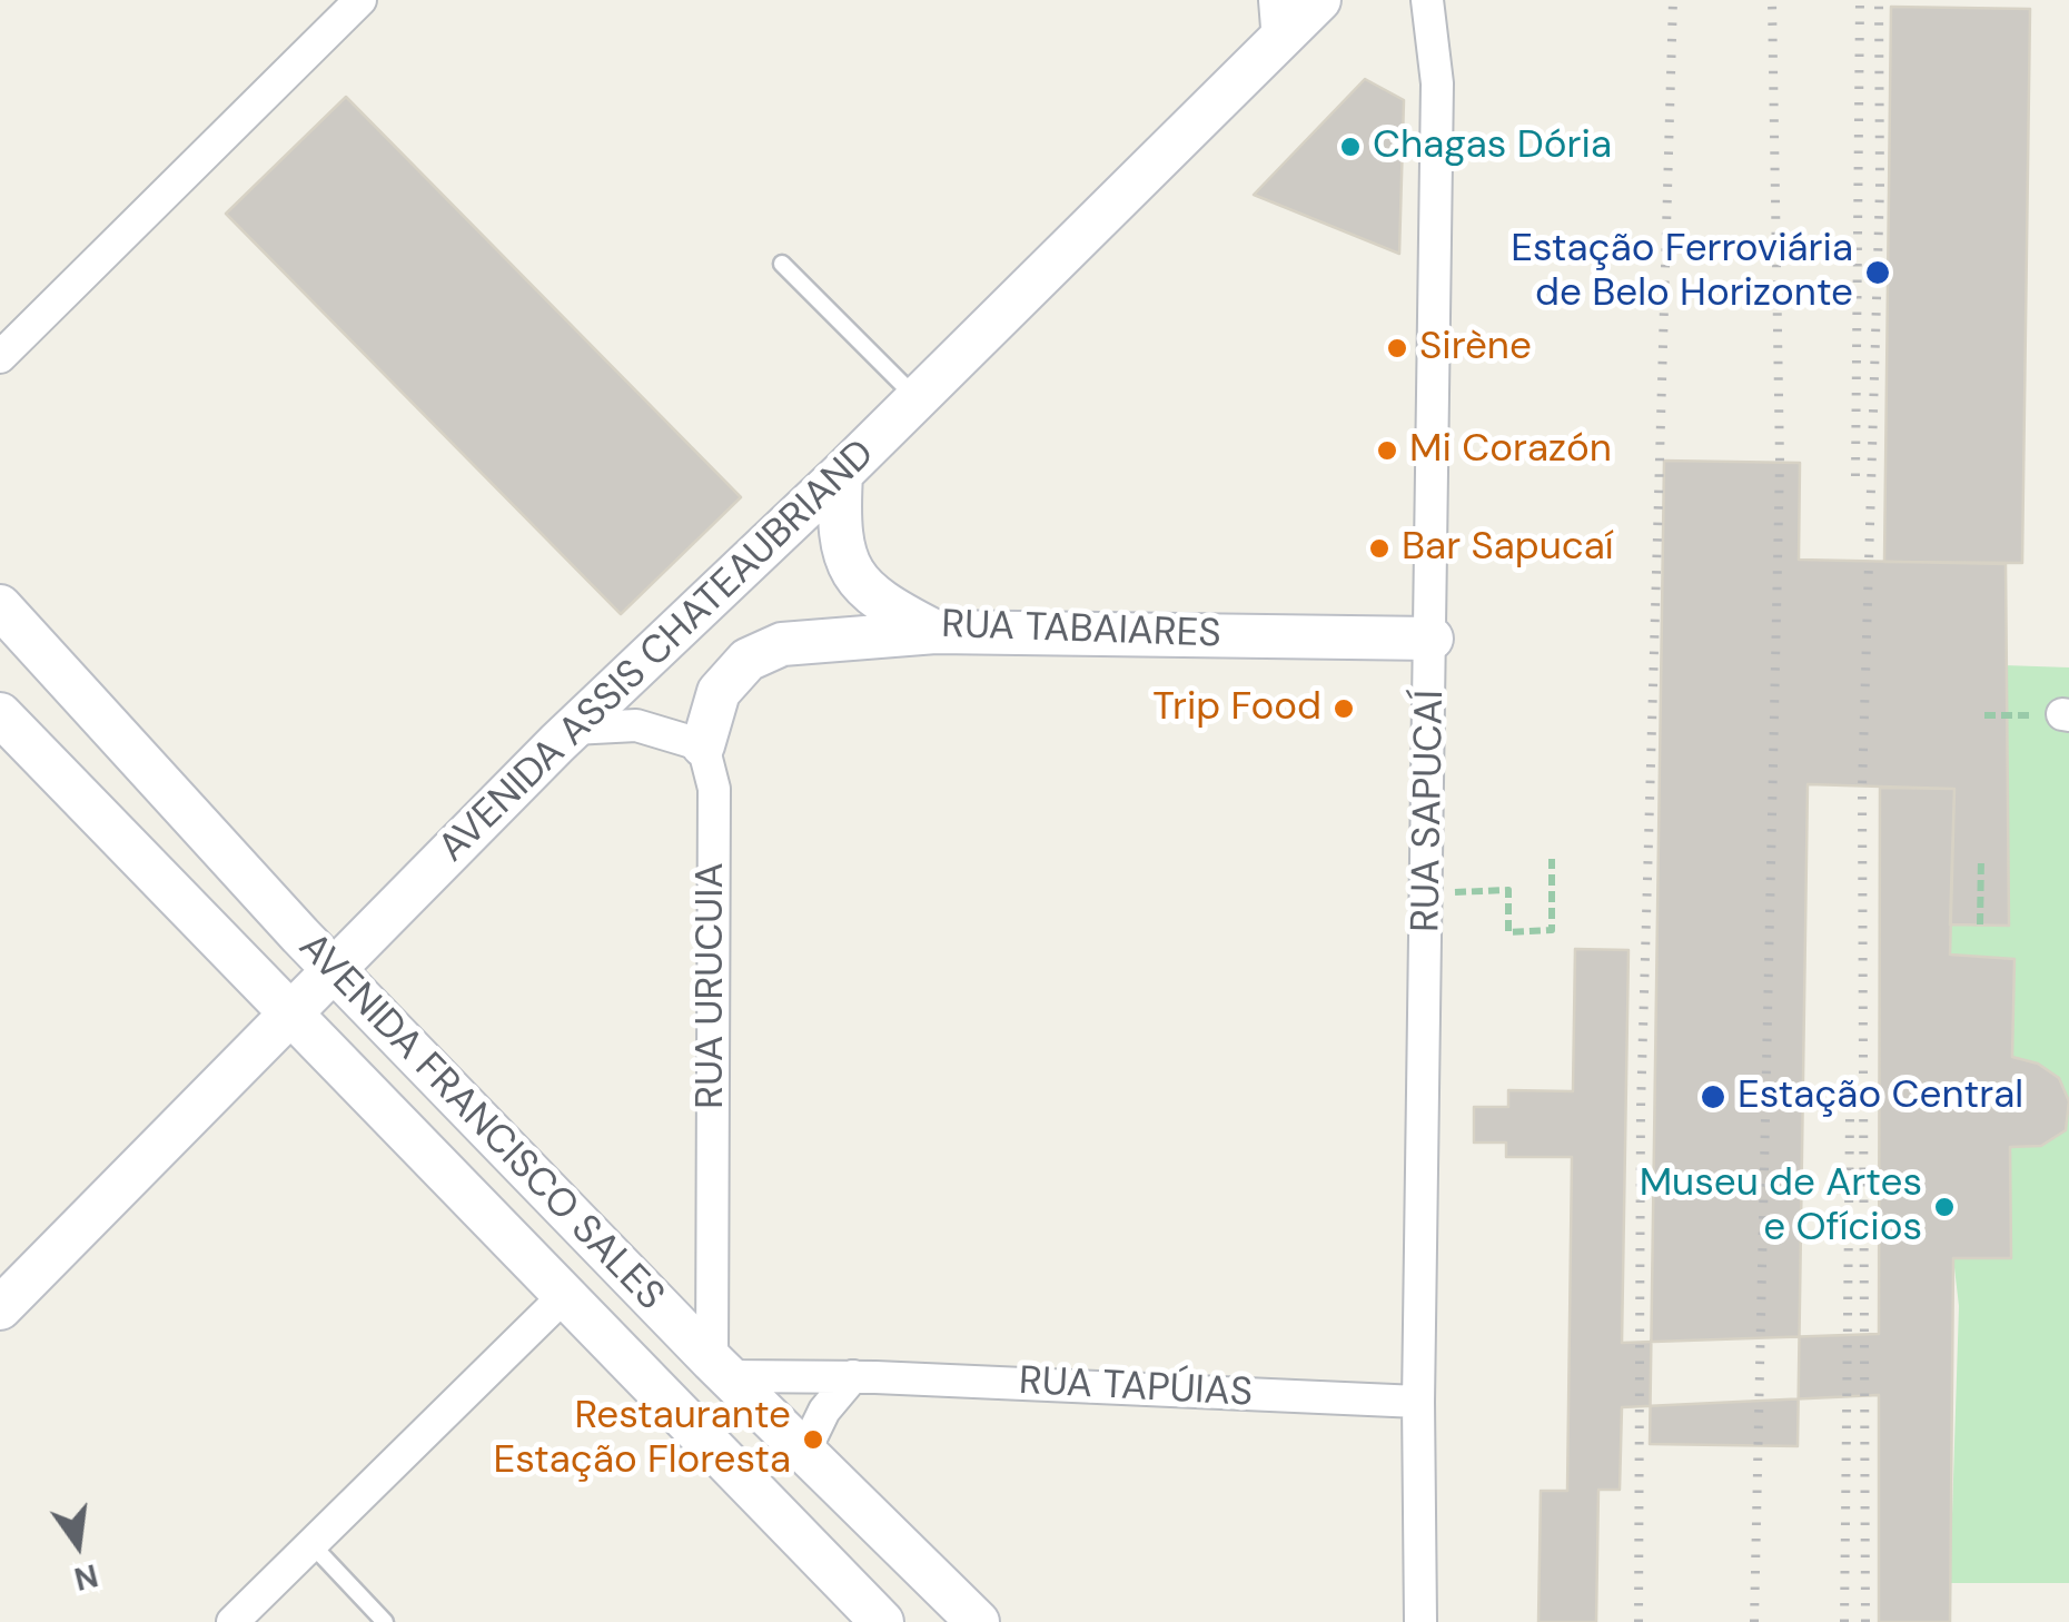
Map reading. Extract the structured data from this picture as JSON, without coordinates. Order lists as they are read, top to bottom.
{
  "streets": {
    "street": [
      "RUA TABAIARES",
      "AVENIDA ASSIS CHATEAUBRIAND",
      "RUA SAPUCAÍ",
      "RUA URUCUIA",
      "AVENIDA FRANCISCO SALES",
      "RUA TAPÚIAS"
    ]
  },
  "crossings": [
    ["RUA TABAIARES", "AVENIDA ASSIS CHATEAUBRIAND"],
    ["RUA TABAIARES", "RUA SAPUCAÍ"],
    ["AVENIDA ASSIS CHATEAUBRIAND", "AVENIDA FRANCISCO SALES"],
    ["RUA SAPUCAÍ", "RUA TAPÚIAS"],
    ["RUA URUCUIA", "AVENIDA FRANCISCO SALES"],
    ["RUA URUCUIA", "RUA TAPÚIAS"],
    ["AVENIDA FRANCISCO SALES", "RUA TAPÚIAS"]
  ],
  "places": [
    "Chagas Dória",
    "Estação Ferroviária de Belo Horizonte",
    "Sirène",
    "Mi Corazón",
    "Bar Sapucaí",
    "Trip Food",
    "Estação Central",
    "Museu de Artes e Ofícios",
    "Restaurante Estação Floresta"
  ],
  "north": "bottom"
}
